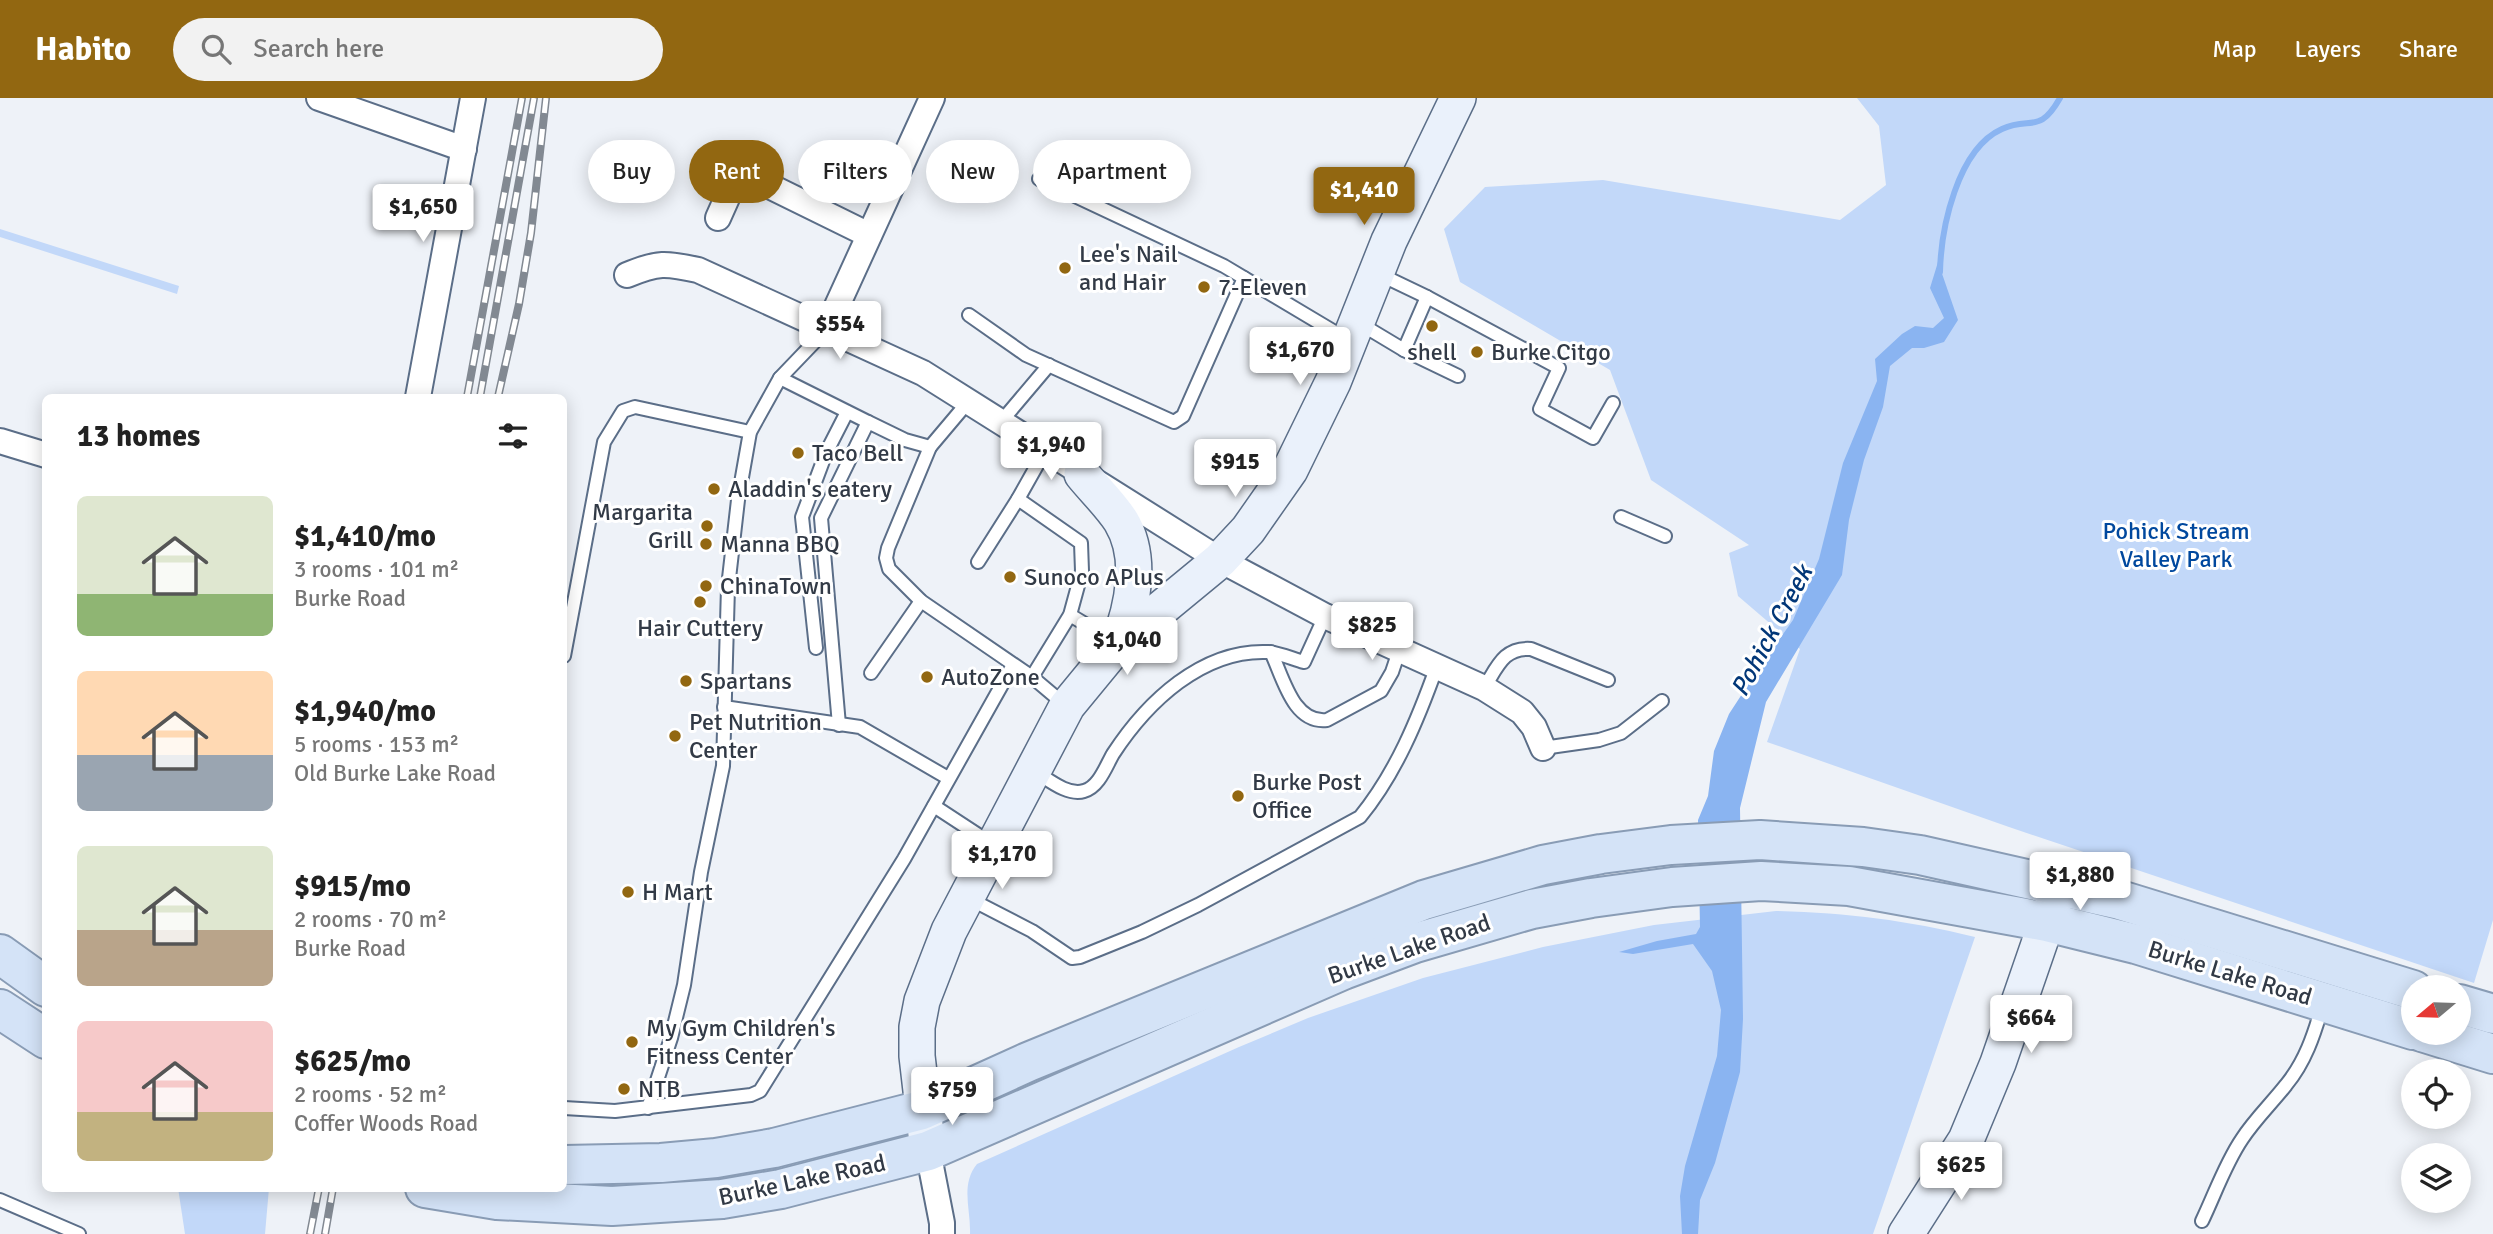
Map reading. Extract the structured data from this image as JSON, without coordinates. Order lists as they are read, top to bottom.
{
  "streets": {
    "main road": ["Burke Lake Road"]
  },
  "water": ["Pohick Creek"],
  "parks": ["Pohick Stream Valley Park"],
  "places": [
    "Lee's Nail and Hair",
    "7-Eleven",
    "shell",
    "Burke Citgo",
    "Taco Bell",
    "Aladdin's eatery",
    "Margarita Grill",
    "Manna BBQ",
    "Sunoco APlus",
    "ChinaTown",
    "Hair Cuttery",
    "AutoZone",
    "Spartans",
    "Pet Nutrition Center",
    "Burke Post Office",
    "H Mart",
    "My Gym Children's Fitness Center",
    "NTB"
  ],
  "north": "left",
  "page": {
    "header": "Habito",
    "search": "Search here",
    "nav": ["Map", "Layers", "Share"],
    "chip": [
      "Buy",
      "Rent",
      "Filters",
      "New",
      "Apartment"
    ],
    "price": [
      "$1,410",
      "$1,650",
      "$554",
      "$1,670",
      "$1,940",
      "$915",
      "$825",
      "$1,040",
      "$1,170",
      "$1,880",
      "$664",
      "$759",
      "$625"
    ],
    "heading": "13 homes",
    "list": [
      {
        "name": "$1,410/mo",
        "note": "3 rooms · 101 m² · Burke Road"
      },
      {
        "name": "$1,940/mo",
        "note": "5 rooms · 153 m² · Old Burke Lake Road"
      },
      {
        "name": "$915/mo",
        "note": "2 rooms · 70 m² · Burke Road"
      },
      {
        "name": "$625/mo",
        "note": "2 rooms · 52 m² · Coffer Woods Road"
      }
    ]
  }
}
